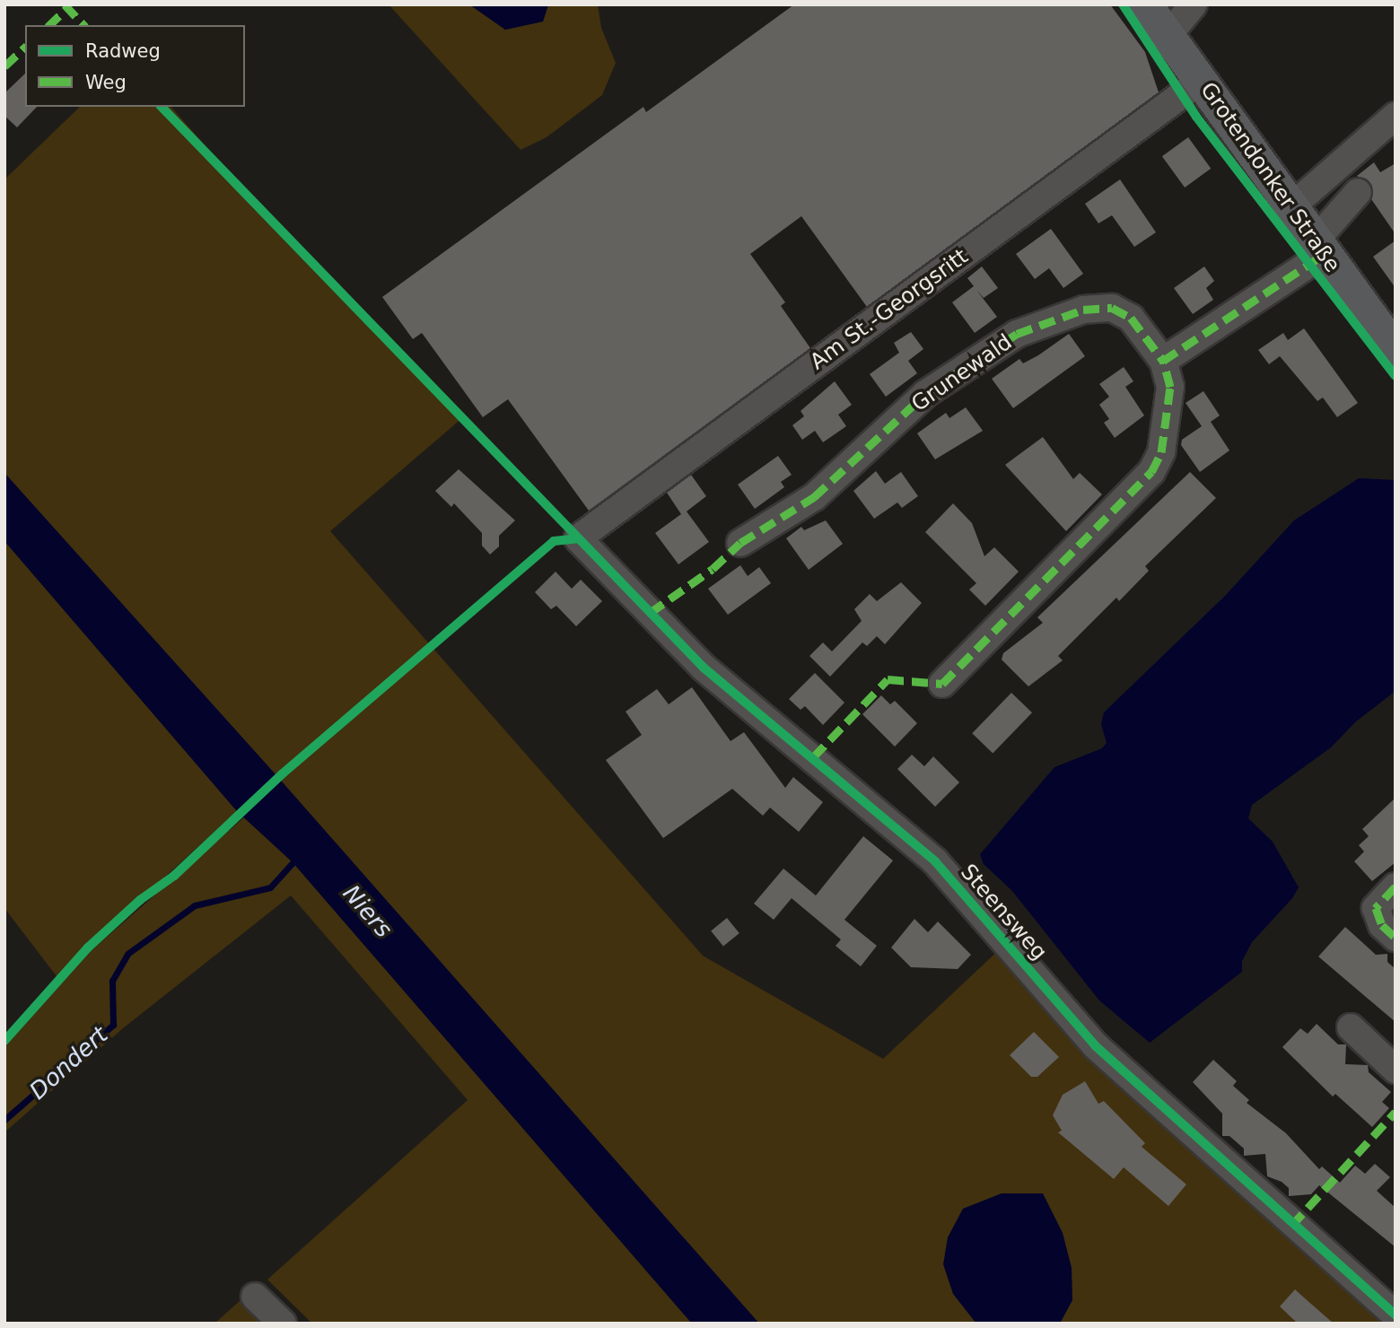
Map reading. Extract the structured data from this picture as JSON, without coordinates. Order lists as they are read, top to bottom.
{
  "streets": {
    "main road": ["Grotendonker Straße"],
    "street": ["Am St.-Georgsritt", "Grunewald", "Steensweg"]
  },
  "crossings": [
    ["Grotendonker Straße", "Am St.-Georgsritt"],
    ["Am St.-Georgsritt", "Steensweg"]
  ],
  "water": ["Niers", "Dondert"],
  "legend": ["Radweg", "Weg"]
}
